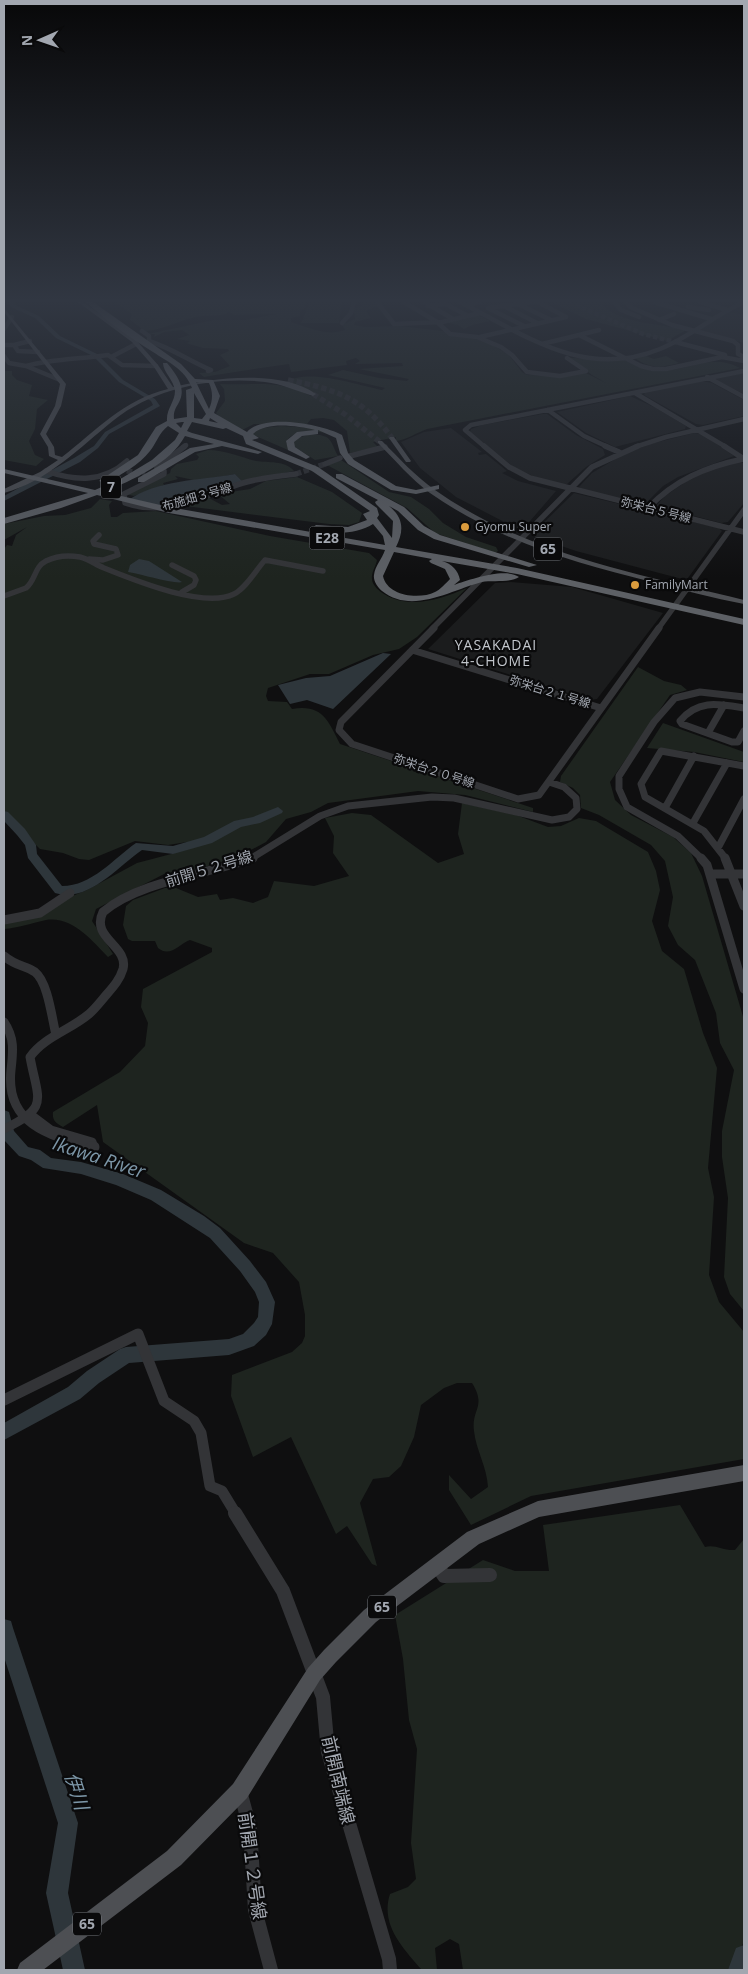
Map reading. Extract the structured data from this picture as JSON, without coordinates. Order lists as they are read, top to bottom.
{
  "streets": {
    "highway": ["7", "E28"],
    "main road": ["65"],
    "street": [
      "布施畑３号線",
      "弥栄台５号線",
      "弥栄台２１号線",
      "弥栄台２０号線",
      "前開５２号線",
      "前開南端線",
      "前開１２号線"
    ]
  },
  "crossings": [
    ["弥栄台５号線", "弥栄台２０号線"],
    ["65", "弥栄台２０号線"],
    ["65", "前開南端線"],
    ["65", "前開１２号線"],
    ["弥栄台２１号線", "弥栄台２０号線"],
    ["弥栄台２０号線", "前開５２号線"]
  ],
  "districts": ["YASAKADAI 4-CHOME"],
  "water": ["Ikawa River", "伊川"],
  "places": ["Gyomu Super", "FamilyMart"],
  "north": "left"
}
